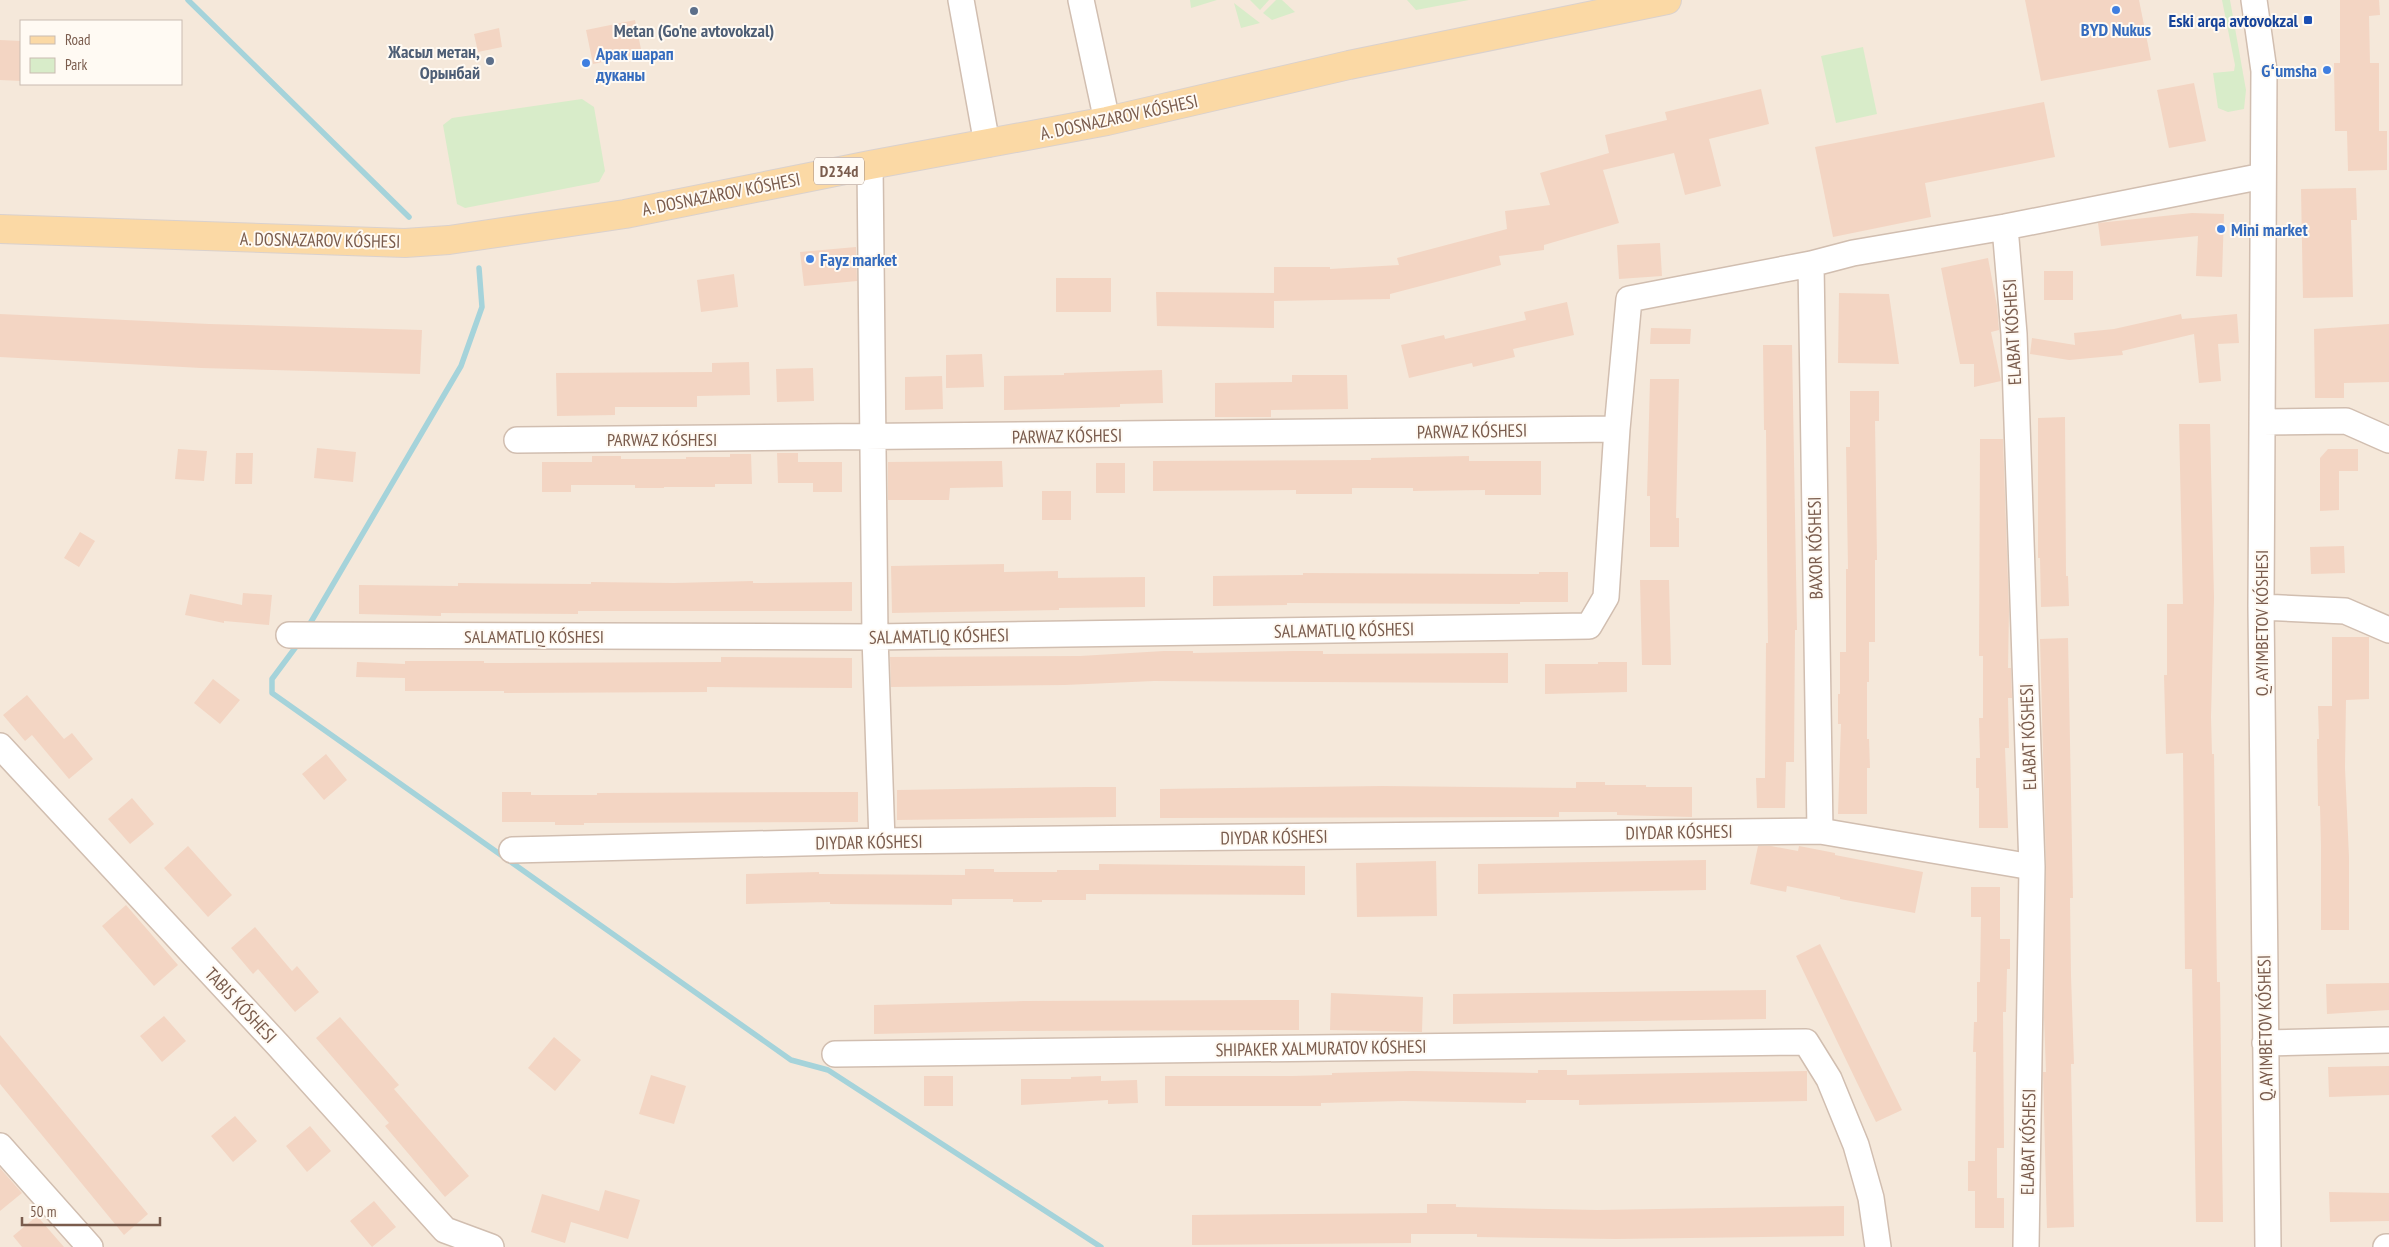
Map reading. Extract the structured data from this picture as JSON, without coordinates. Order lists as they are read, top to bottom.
{
  "streets": {
    "main road": ["A. DOSNAZAROV KÓSHESI", "D234d"],
    "street": [
      "ELABAT KÓSHESI",
      "PARWAZ KÓSHESI",
      "BAXOR KÓSHESI",
      "DIYDAR KÓSHESI"
    ]
  },
  "crossings": [
    ["ELABAT KÓSHESI", "DIYDAR KÓSHESI"],
    ["BAXOR KÓSHESI", "DIYDAR KÓSHESI"]
  ],
  "places": {
    "other": [
      "BYD Nukus",
      "Metan (Go'ne avtovokzal)",
      "Жасыл метан, Орынбай",
      "Арак шарап дуканы",
      "Gʻumsha",
      "Mini market",
      "Fayz market"
    ],
    "transit": ["Eski arqa avtovokzal"]
  },
  "legend": ["Road", "Park"],
  "scale_bar": "50 m"
}
